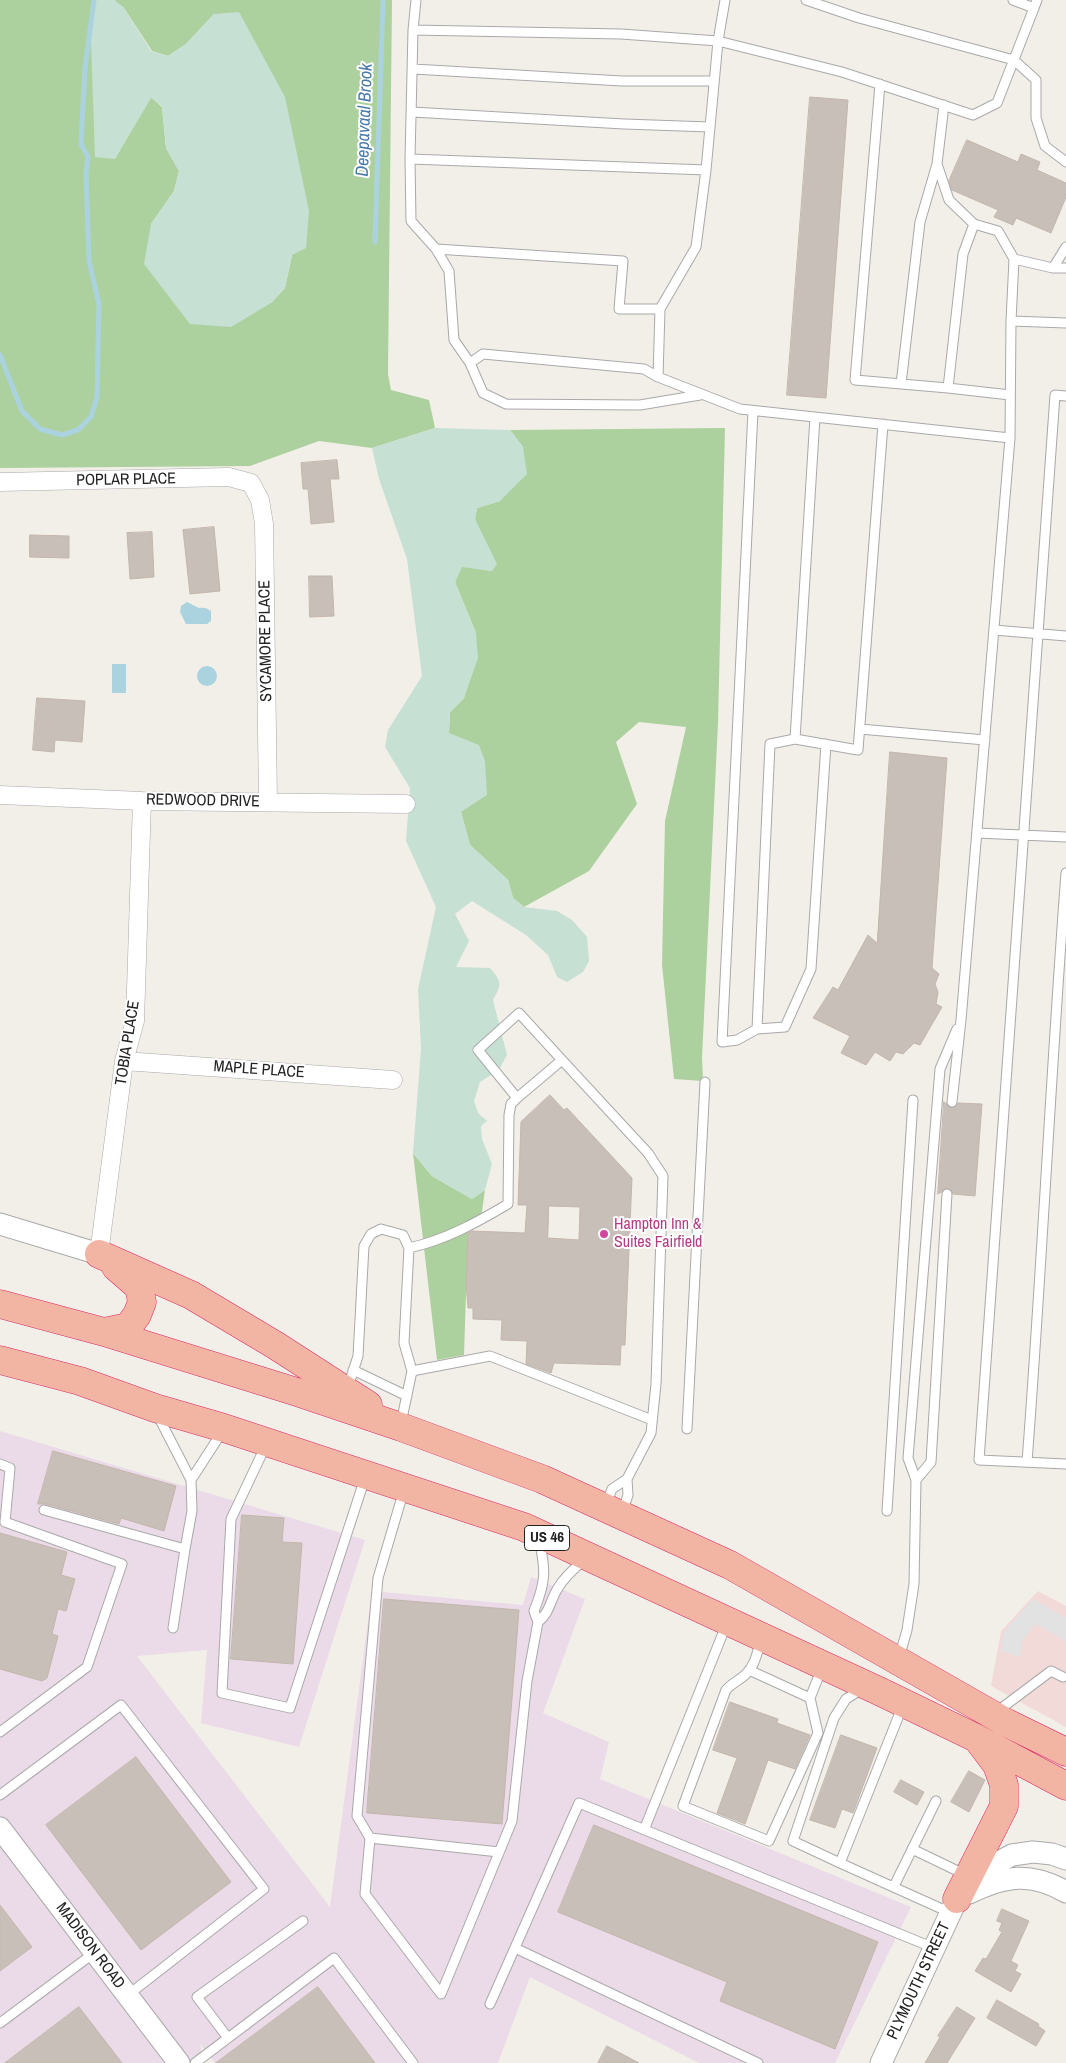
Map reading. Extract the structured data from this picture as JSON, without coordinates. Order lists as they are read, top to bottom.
{
  "streets": {
    "highway": ["US 46"],
    "street": [
      "POPLAR PLACE",
      "SYCAMORE PLACE",
      "REDWOOD DRIVE",
      "TOBIA PLACE",
      "MAPLE PLACE",
      "MADISON ROAD",
      "PLYMOUTH STREET"
    ]
  },
  "crossings": [
    ["POPLAR PLACE", "SYCAMORE PLACE"],
    ["SYCAMORE PLACE", "REDWOOD DRIVE"],
    ["REDWOOD DRIVE", "TOBIA PLACE"],
    ["TOBIA PLACE", "MAPLE PLACE"]
  ],
  "water": ["Deepavaal Brook"],
  "places": ["Hampton Inn & Suites Fairfield"]
}
